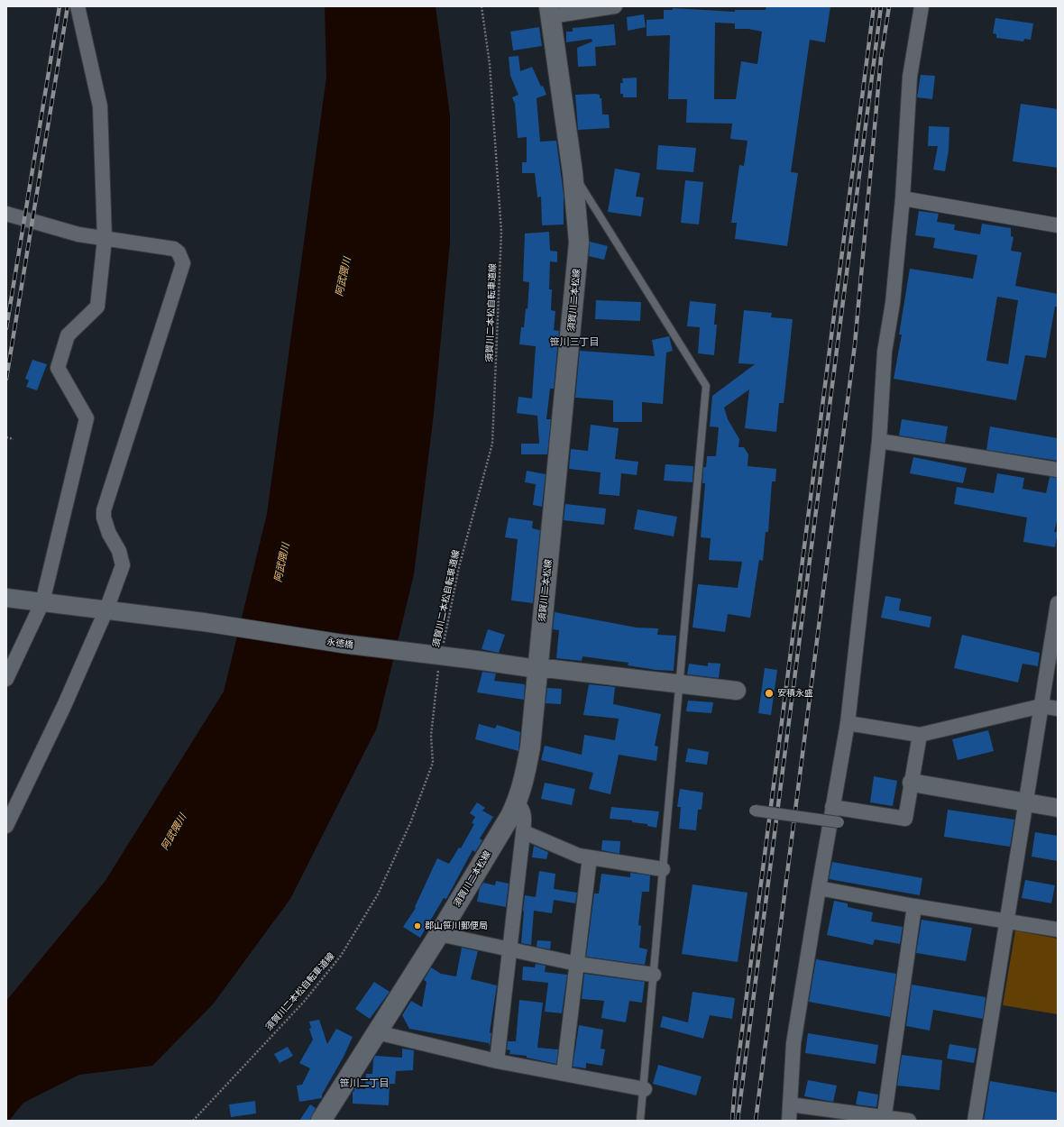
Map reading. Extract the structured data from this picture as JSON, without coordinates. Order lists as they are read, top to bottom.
{
  "streets": {
    "main road": ["須賀川二本松線"],
    "street": ["永徳橋"],
    "path": ["須賀川二本松自転車道線"]
  },
  "crossings": [
    ["須賀川二本松線", "永徳橋"]
  ],
  "districts": ["笹川三丁目", "笹川二丁目"],
  "water": ["阿武隈川"],
  "places": ["安積永盛", "郡山笹川郵便局"]
}
